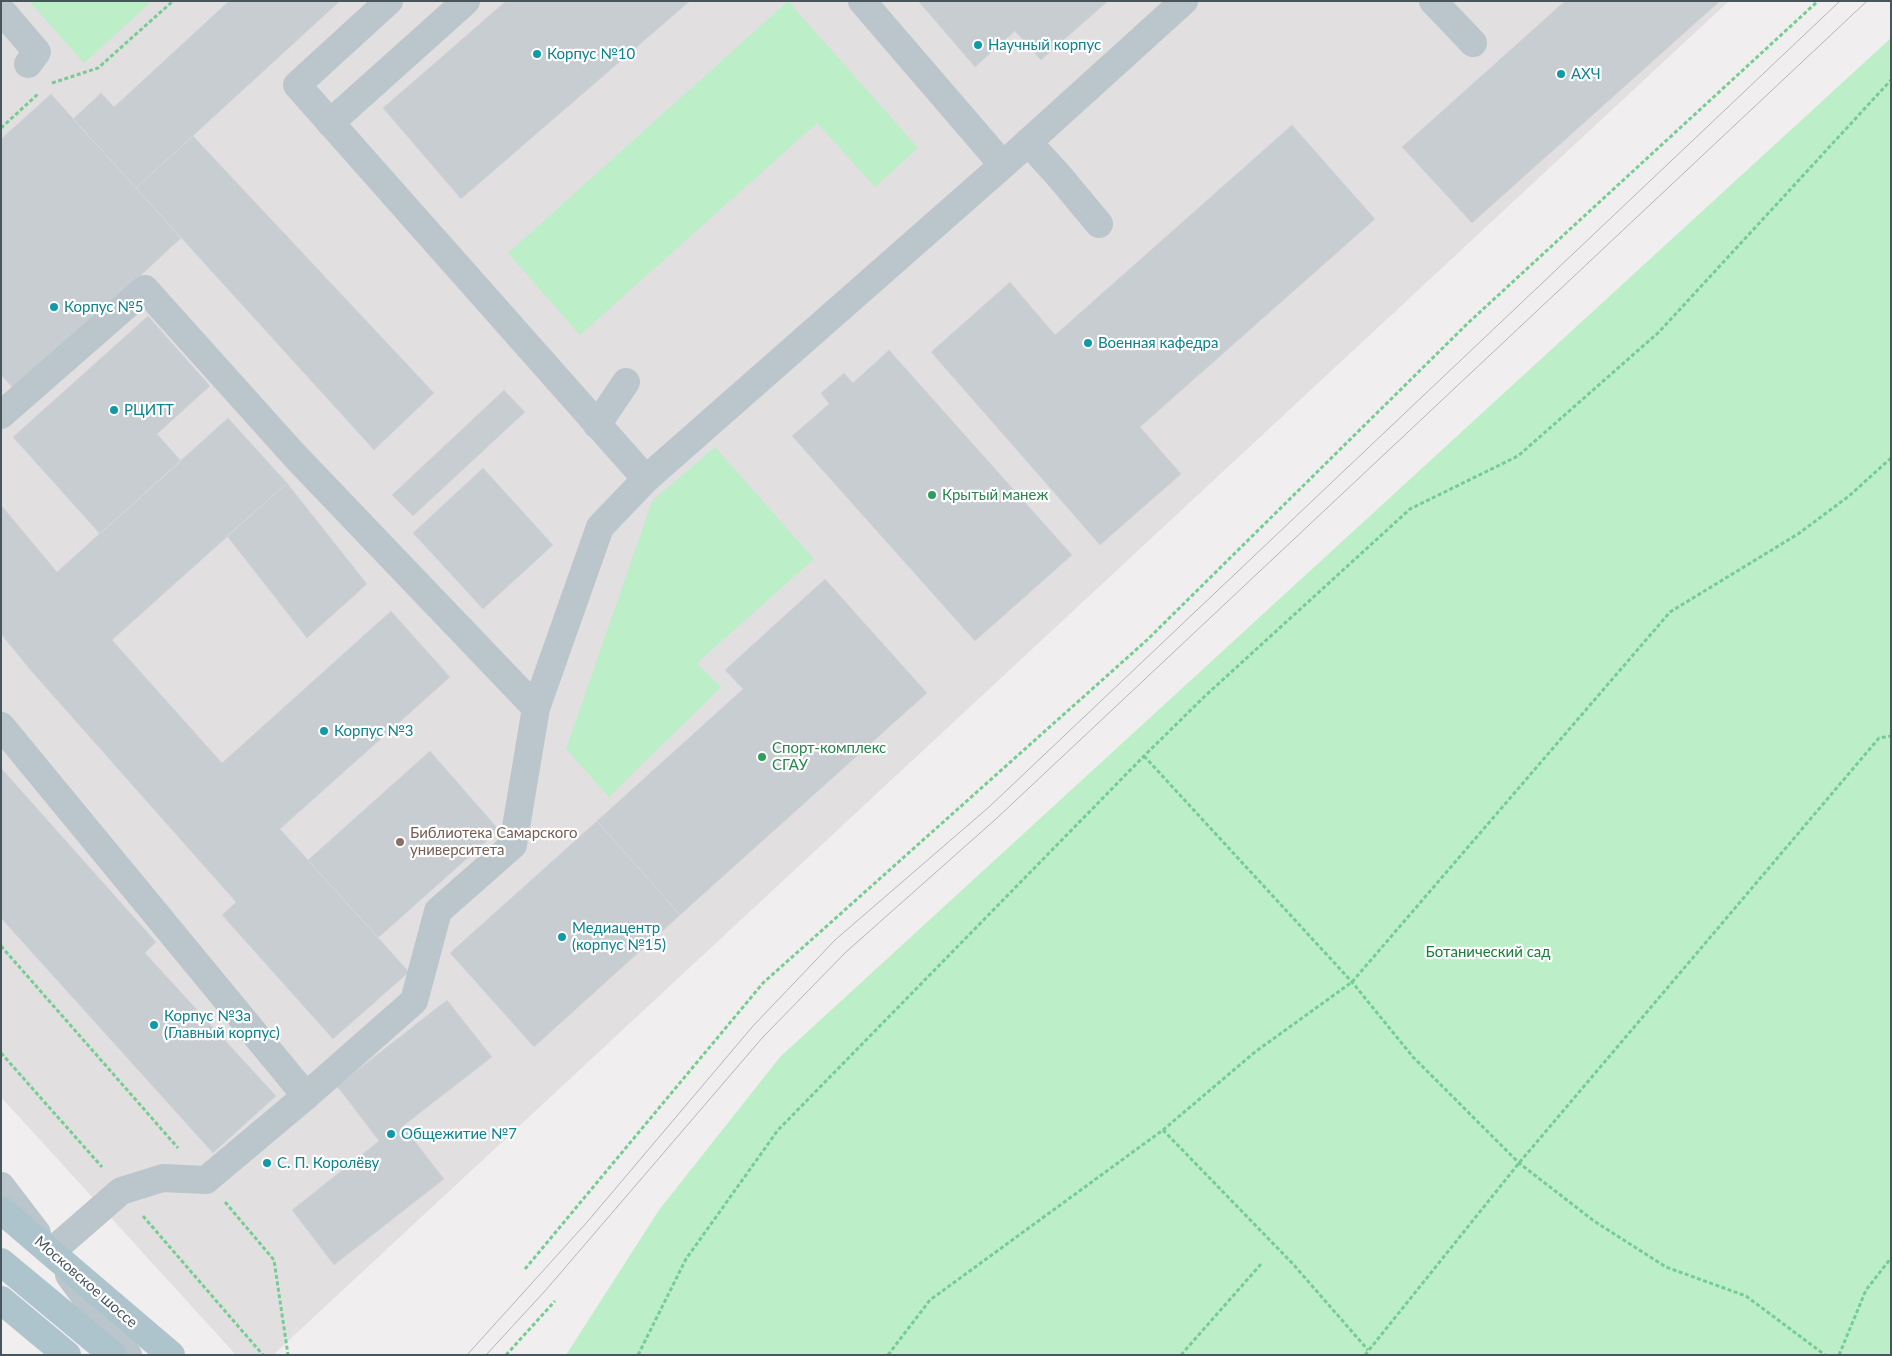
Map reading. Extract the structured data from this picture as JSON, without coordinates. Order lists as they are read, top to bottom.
{
  "streets": {
    "main road": ["Московское шоссе"]
  },
  "parks": ["Ботанический сад"],
  "places": [
    "Научный корпус",
    "Корпус №10",
    "АХЧ",
    "Корпус №5",
    "Военная кафедра",
    "РЦИТТ",
    "Крытый манеж",
    "Корпус №3",
    "Спорт-комплекс СГАУ",
    "Библиотека Самарского университета",
    "Медиацентр (корпус №15)",
    "Корпус №3a (Главный корпус)",
    "Общежитие №7",
    "С. П. Королёву"
  ]
}
